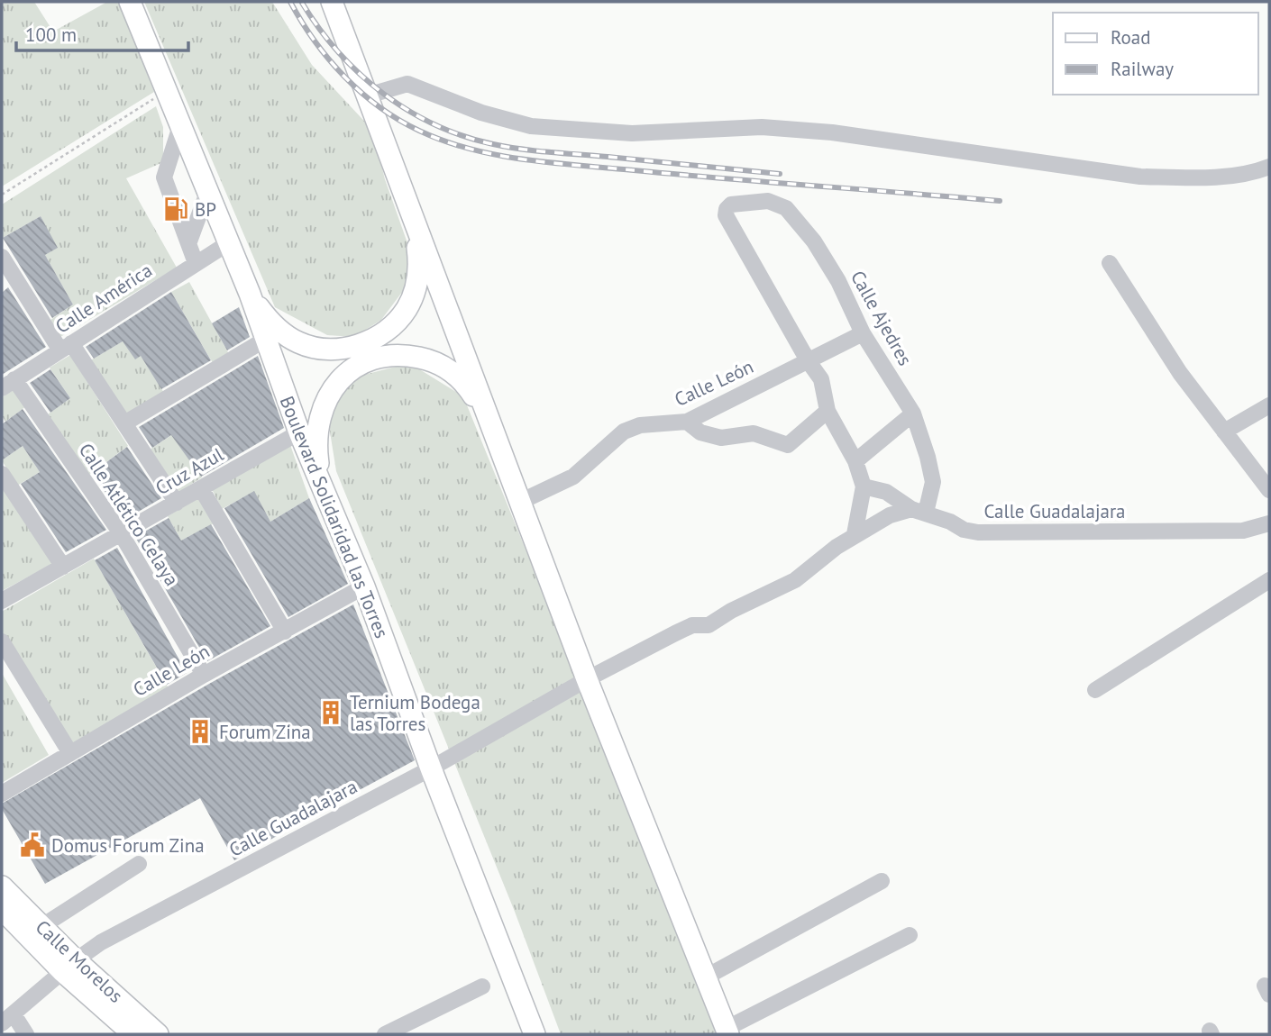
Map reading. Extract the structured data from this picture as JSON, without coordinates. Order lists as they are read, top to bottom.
{
  "streets": {
    "main road": ["Boulevard Solidaridad las Torres", "Calle Morelos"],
    "street": [
      "Calle América",
      "Calle Ajedres",
      "Calle León",
      "Cruz Azul",
      "Calle Guadalajara",
      "Calle Atlético Celaya"
    ]
  },
  "crossings": [
    ["Calle América", "Calle Atlético Celaya"],
    ["Calle América", "Boulevard Solidaridad las Torres"],
    ["Calle Ajedres", "Calle León"],
    ["Calle Ajedres", "Calle Guadalajara"],
    ["Calle León", "Calle Atlético Celaya"],
    ["Calle León", "Boulevard Solidaridad las Torres"],
    ["Cruz Azul", "Calle Atlético Celaya"],
    ["Cruz Azul", "Boulevard Solidaridad las Torres"],
    ["Calle Guadalajara", "Boulevard Solidaridad las Torres"],
    ["Calle Guadalajara", "Calle Morelos"]
  ],
  "places": {
    "fuel station": ["BP"],
    "building": ["Ternium Bodega las Torres", "Forum Zina"],
    "public building": ["Domus Forum Zina"]
  },
  "legend": ["Road", "Railway"],
  "scale_bar": "100 m"
}
